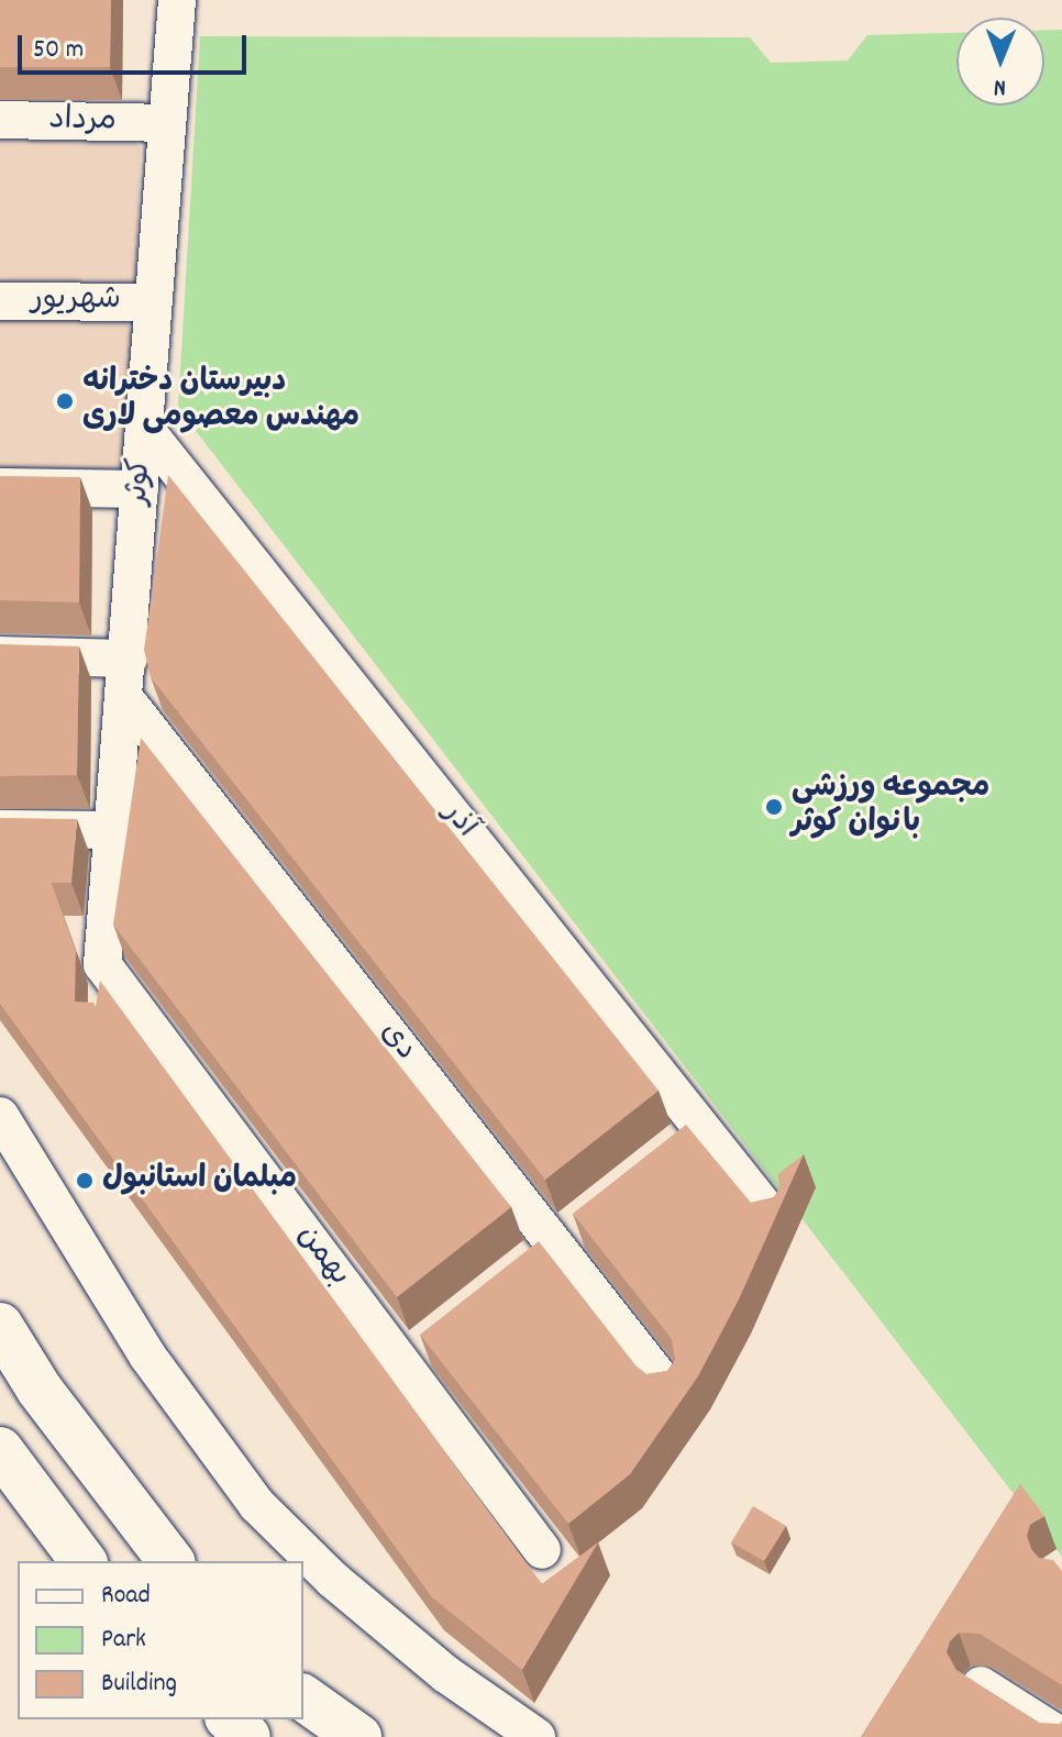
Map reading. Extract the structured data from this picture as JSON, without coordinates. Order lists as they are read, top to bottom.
{
  "streets": {
    "street": [
      "مرداد",
      "شهریور",
      "کوثر",
      "آذر",
      "دی",
      "بهمن"
    ]
  },
  "crossings": [
    ["مرداد", "کوثر"],
    ["شهریور", "کوثر"],
    ["کوثر", "آذر"],
    ["کوثر", "دی"],
    ["کوثر", "بهمن"]
  ],
  "places": ["دبیرستان دخترانه مهندس معصومی لاری", "مجموعه ورزشی بانوان کوثر", "مبلمان استانبول"],
  "legend": ["Road", "Park", "Building"],
  "scale_bar": "50 m",
  "north": "bottom"
}
